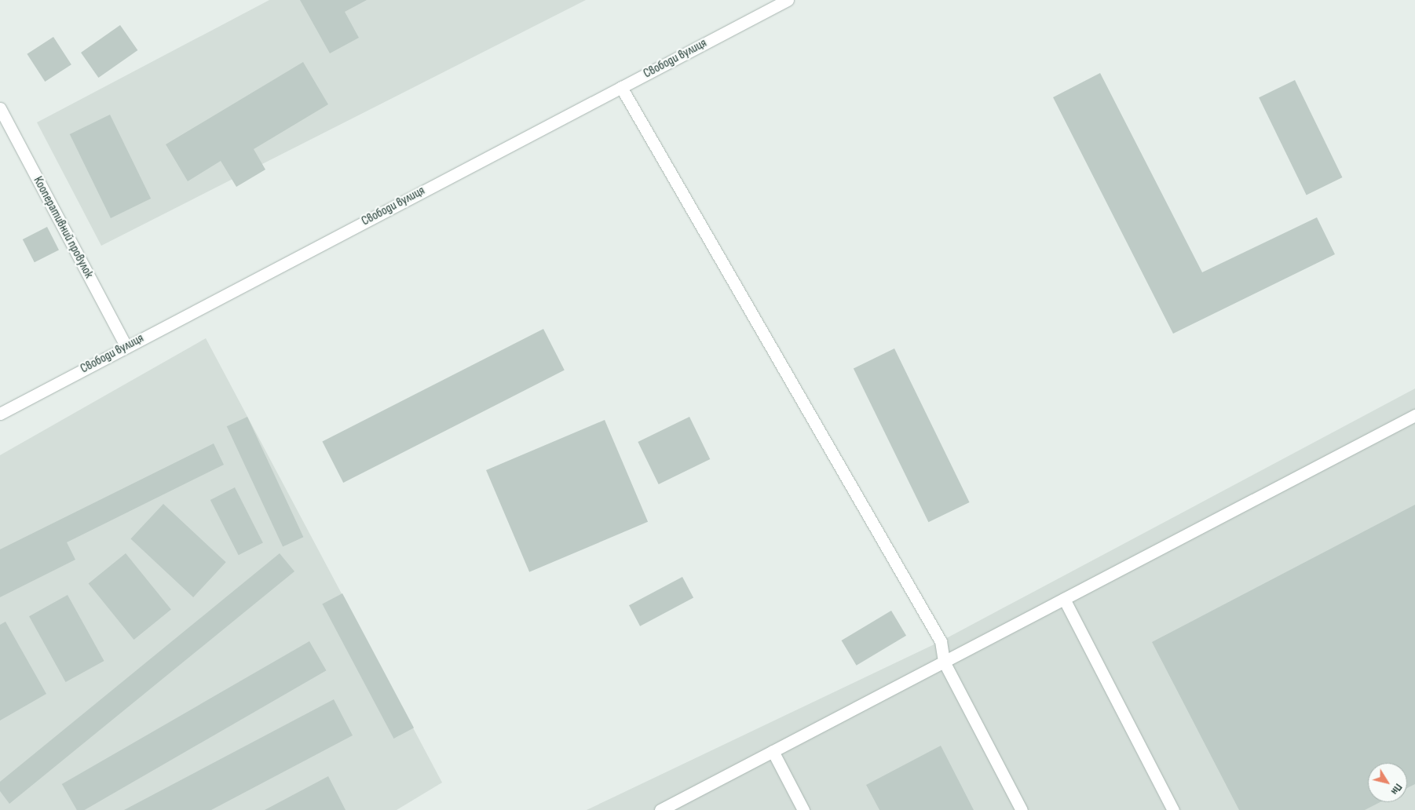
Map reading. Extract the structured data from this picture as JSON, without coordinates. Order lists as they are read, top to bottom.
{
  "streets": {
    "street": ["Свободи вулиця", "Кооперативний провулок"]
  },
  "crossings": [
    ["Свободи вулиця", "Кооперативний провулок"]
  ],
  "north": "bottom right"
}
